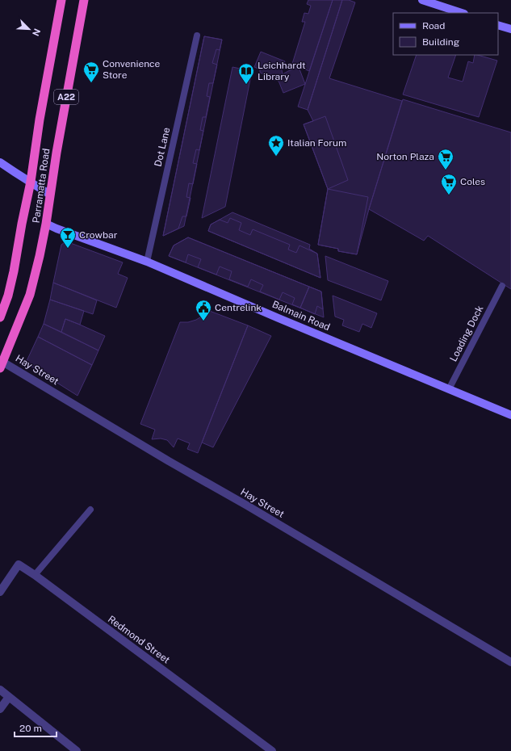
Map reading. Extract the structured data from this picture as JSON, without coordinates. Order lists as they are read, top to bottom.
{
  "streets": {
    "highway": ["A22", "Parramatta Road"],
    "main road": ["Balmain Road"],
    "street": ["Hay Street", "Redmond Street"],
    "lane": ["Dot Lane", "Loading Dock"]
  },
  "crossings": [
    ["Dot Lane", "Balmain Road"],
    ["Parramatta Road", "Balmain Road"],
    ["Parramatta Road", "Hay Street"],
    ["Balmain Road", "Loading Dock"]
  ],
  "places": {
    "supermarket": ["Convenience Store", "Norton Plaza", "Coles"],
    "library": ["Leichhardt Library"],
    "place": ["Italian Forum"],
    "bar": ["Crowbar"],
    "public building": ["Centrelink"]
  },
  "legend": ["Road", "Building"],
  "scale_bar": "20 m",
  "north": "bottom right"
}
